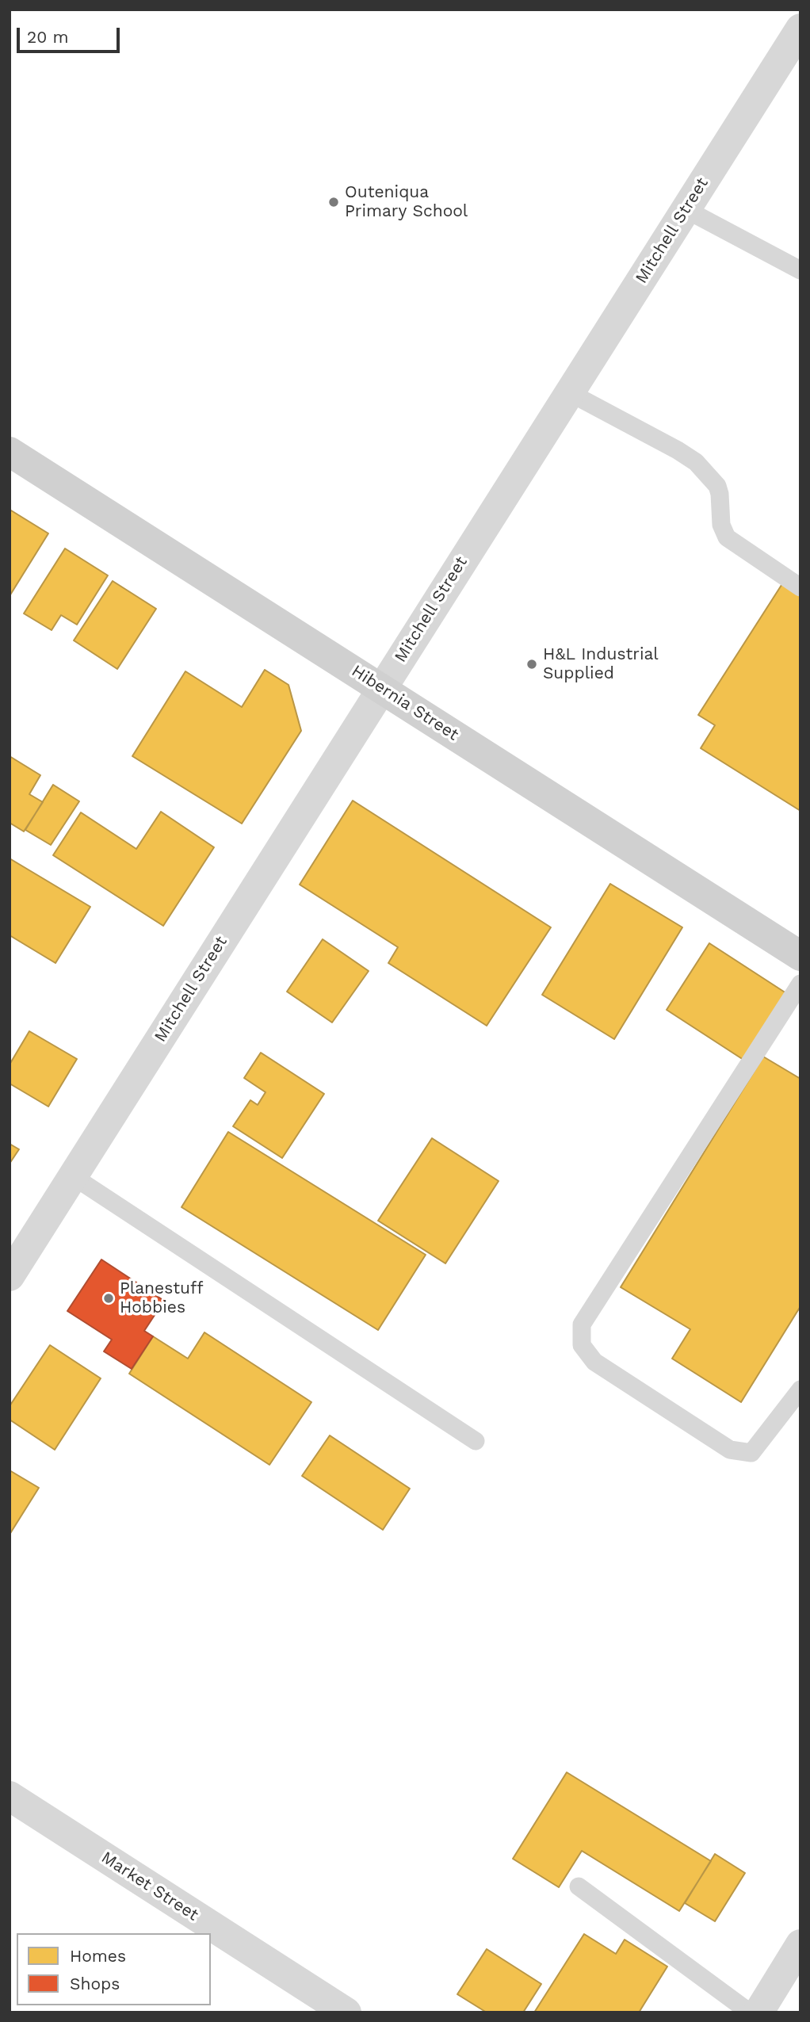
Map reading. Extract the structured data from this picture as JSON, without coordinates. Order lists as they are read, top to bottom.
{
  "streets": {
    "street": ["Mitchell Street", "Hibernia Street", "Market Street"]
  },
  "crossings": [
    ["Mitchell Street", "Hibernia Street"]
  ],
  "places": ["Outeniqua Primary School", "H&L Industrial Supplied", "Planestuff Hobbies"],
  "legend": ["Homes", "Shops"],
  "scale_bar": "20 m"
}
